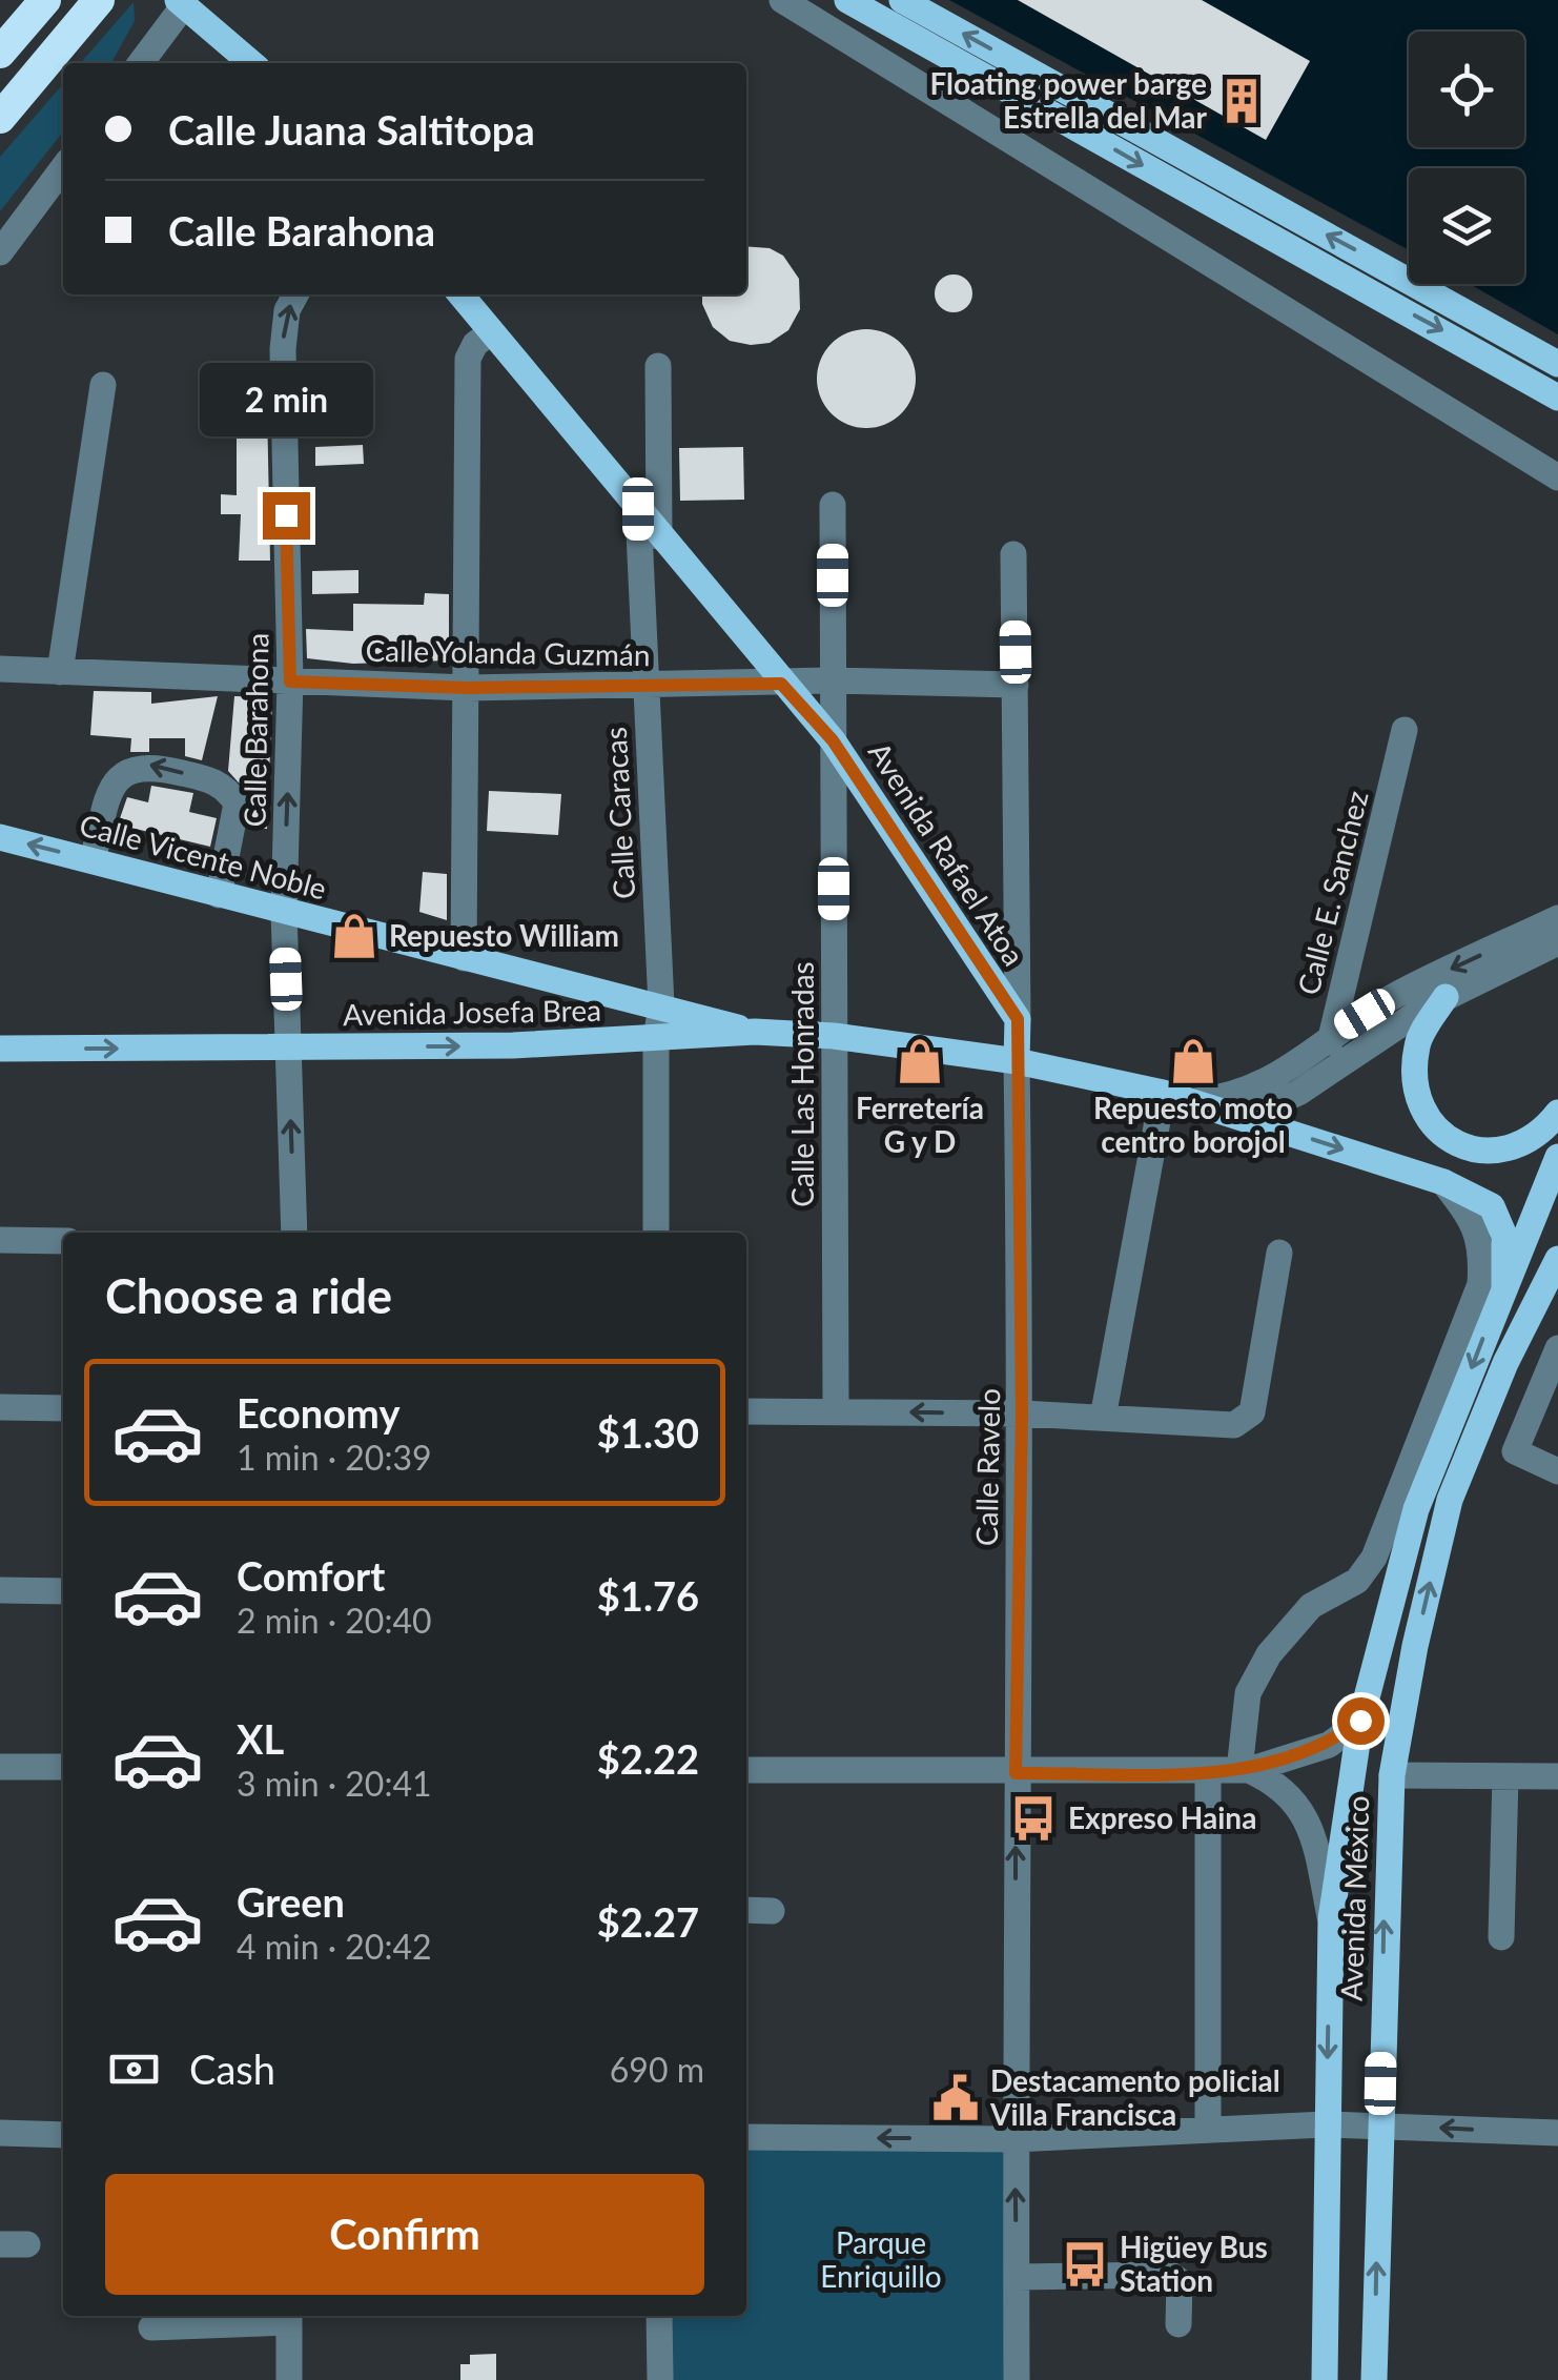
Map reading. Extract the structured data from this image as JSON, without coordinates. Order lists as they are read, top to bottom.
{
  "streets": {
    "main road": [
      "Avenida Rafael Atoa",
      "Calle Vicente Noble",
      "Avenida Josefa Brea",
      "Calle Ravelo",
      "Avenida México"
    ],
    "street": [
      "Calle Yolanda Guzmán",
      "Calle Barahona",
      "Calle Caracas",
      "Calle E. Sanchez",
      "Calle Las Honradas"
    ]
  },
  "crossings": [
    ["Calle Yolanda Guzmán", "Calle Barahona"],
    ["Calle Yolanda Guzmán", "Calle Caracas"],
    ["Calle Yolanda Guzmán", "Avenida Rafael Atoa"],
    ["Calle Yolanda Guzmán", "Calle Las Honradas"],
    ["Calle Yolanda Guzmán", "Calle Ravelo"],
    ["Calle Barahona", "Calle Vicente Noble"],
    ["Calle Barahona", "Avenida Josefa Brea"],
    ["Calle Caracas", "Avenida Rafael Atoa"],
    ["Calle Caracas", "Calle Vicente Noble"],
    ["Calle Caracas", "Avenida Josefa Brea"],
    ["Avenida Rafael Atoa", "Calle Las Honradas"],
    ["Avenida Rafael Atoa", "Calle Ravelo"],
    ["Calle Vicente Noble", "Avenida Josefa Brea"],
    ["Calle Vicente Noble", "Avenida México"],
    ["Avenida Josefa Brea", "Avenida México"],
    ["Calle Las Honradas", "Avenida México"],
    ["Calle Ravelo", "Avenida México"]
  ],
  "one_way": ["Avenida Josefa Brea"],
  "parks": ["Parque Enriquillo"],
  "places": {
    "building": ["Floating power barge Estrella del Mar"],
    "shop": ["Repuesto William", "Ferretería G y D", "Repuesto moto centro borojol"],
    "bus stop": ["Expreso Haina", "Higüey Bus Station"],
    "public building": ["Destacamento policial Villa Francisca"]
  },
  "page": {
    "banner": ["Calle Juana Saltitopa", "Calle Barahona"],
    "bubble": "2 min",
    "heading": "Choose a ride",
    "list": [
      {
        "name": "Economy",
        "note": "1 min · 20:39",
        "value": "$1.30"
      },
      {
        "name": "Comfort",
        "note": "2 min · 20:40",
        "value": "$1.76"
      },
      {
        "name": "XL",
        "note": "3 min · 20:41",
        "value": "$2.22"
      },
      {
        "name": "Green",
        "note": "4 min · 20:42",
        "value": "$2.27"
      }
    ],
    "pay": ["Cash", "690 m"],
    "buttons": "Confirm"
  }
}
